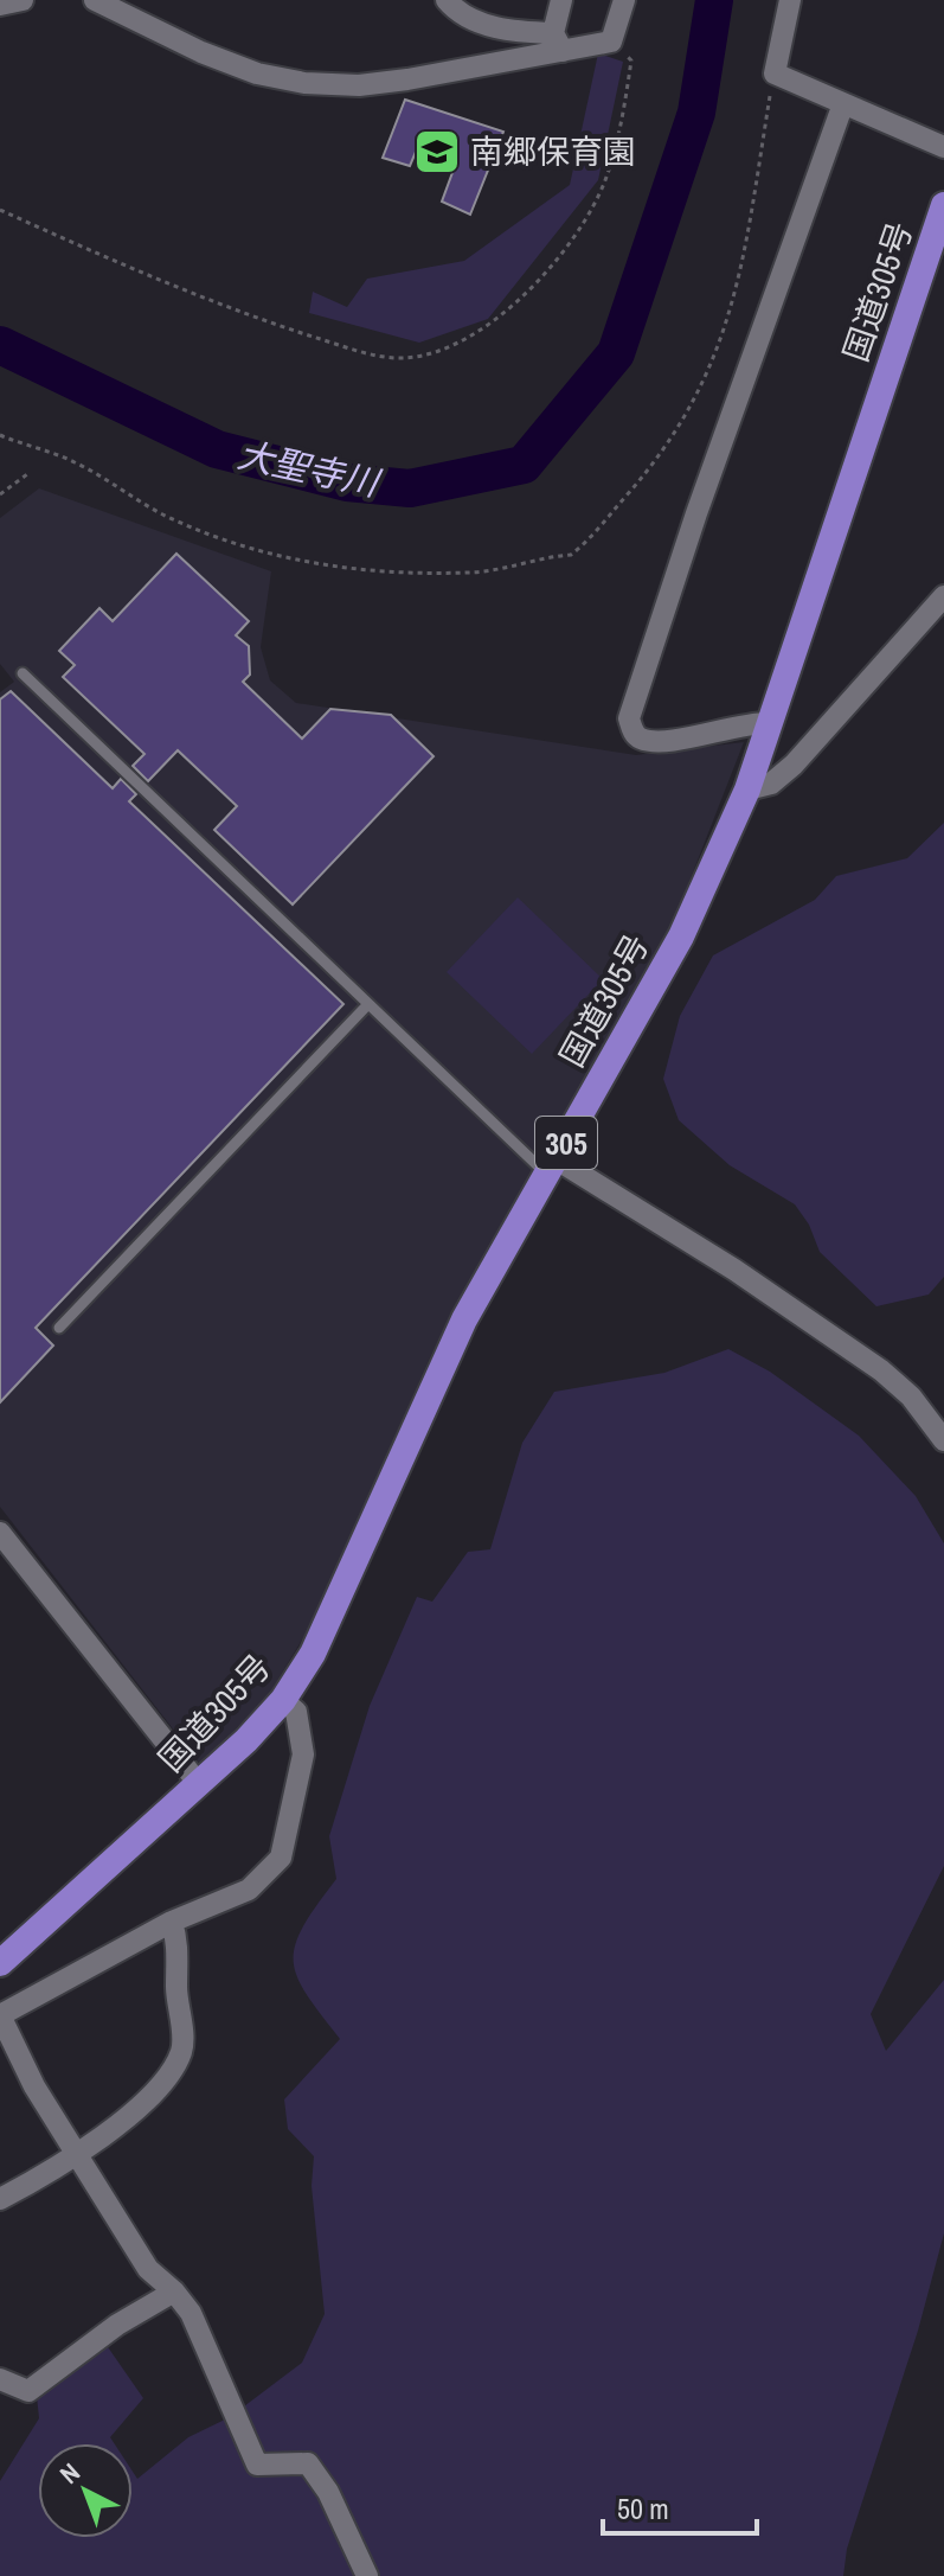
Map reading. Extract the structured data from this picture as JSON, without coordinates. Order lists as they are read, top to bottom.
{
  "streets": {
    "highway": ["国道305号", "305"]
  },
  "water": ["大聖寺川"],
  "places": {
    "school or university": ["南郷保育園"]
  },
  "scale_bar": "50 m",
  "north": "top left"
}
